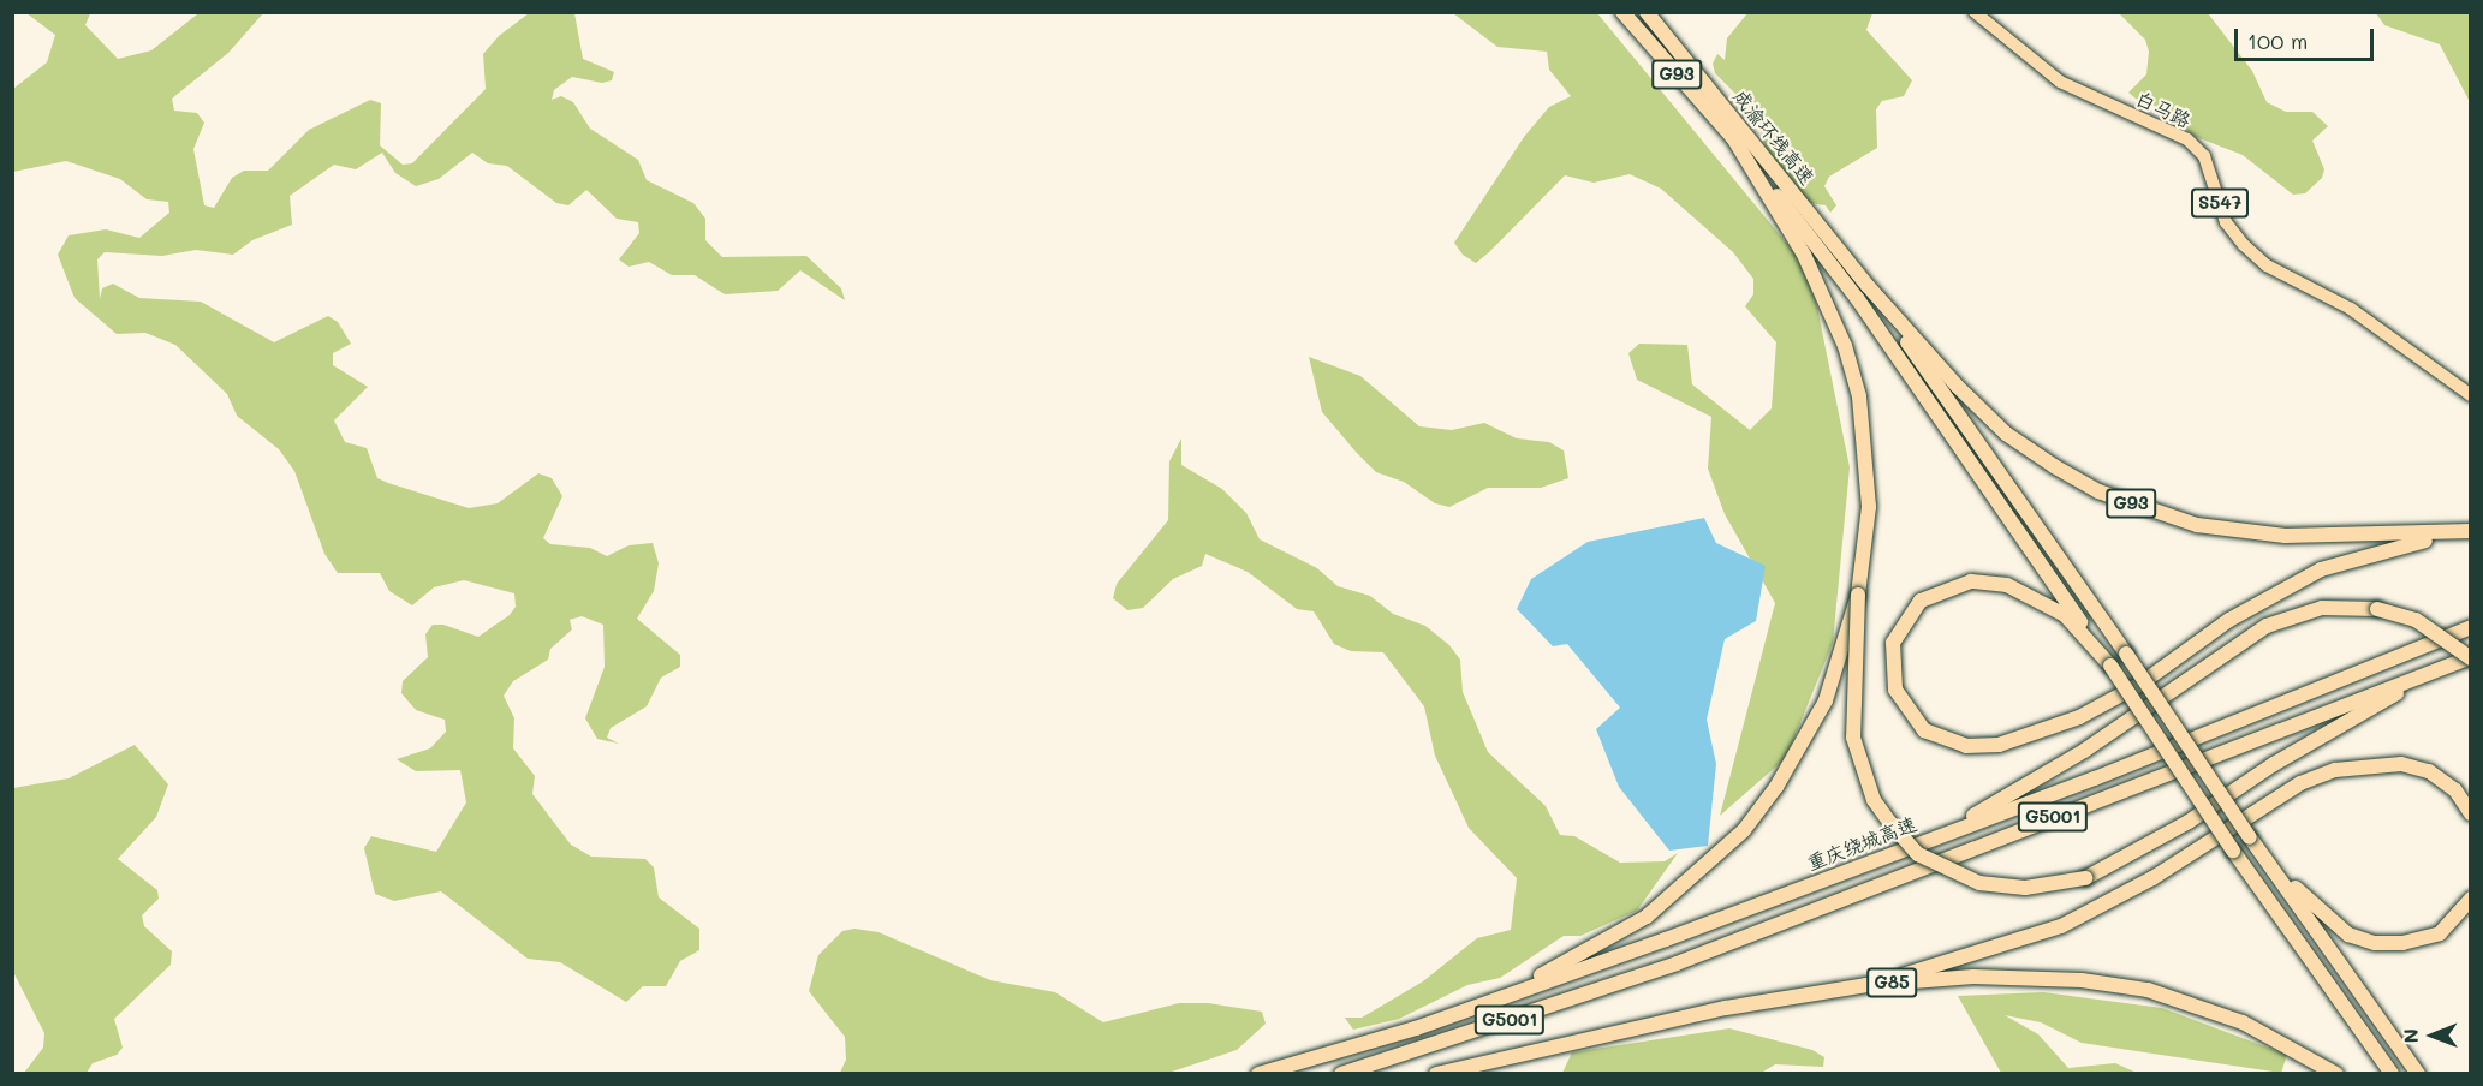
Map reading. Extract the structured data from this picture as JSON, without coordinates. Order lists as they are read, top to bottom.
{
  "streets": {
    "highway": [
      "G93",
      "成渝环线高速",
      "G5001",
      "重庆绕城高速",
      "G85"
    ],
    "main road": ["白马路", "S547"]
  },
  "crossings": [
    ["G93", "成渝环线高速"],
    ["G93", "G5001"]
  ],
  "scale_bar": "100 m",
  "north": "left"
}
